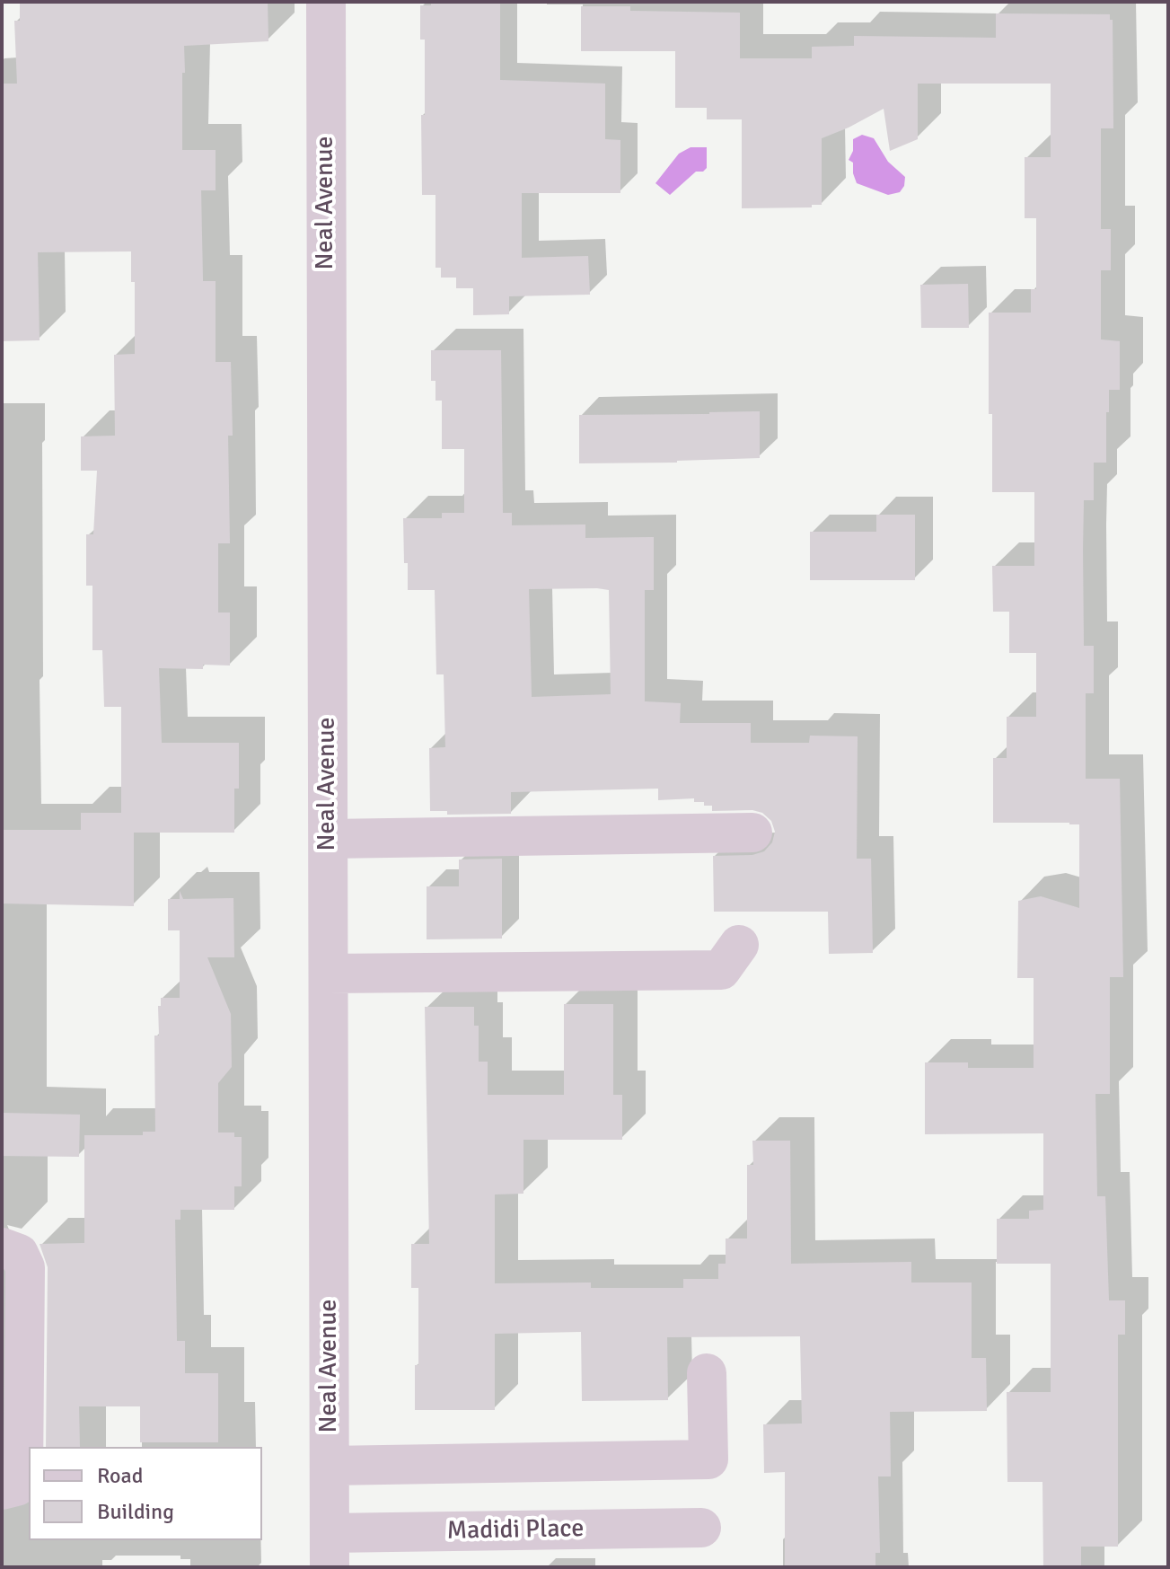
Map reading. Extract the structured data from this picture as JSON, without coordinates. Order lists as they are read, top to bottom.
{
  "streets": {
    "street": ["Neal Avenue", "Madidi Place"]
  },
  "crossings": [
    ["Neal Avenue", "Madidi Place"]
  ],
  "legend": ["Road", "Building"]
}
